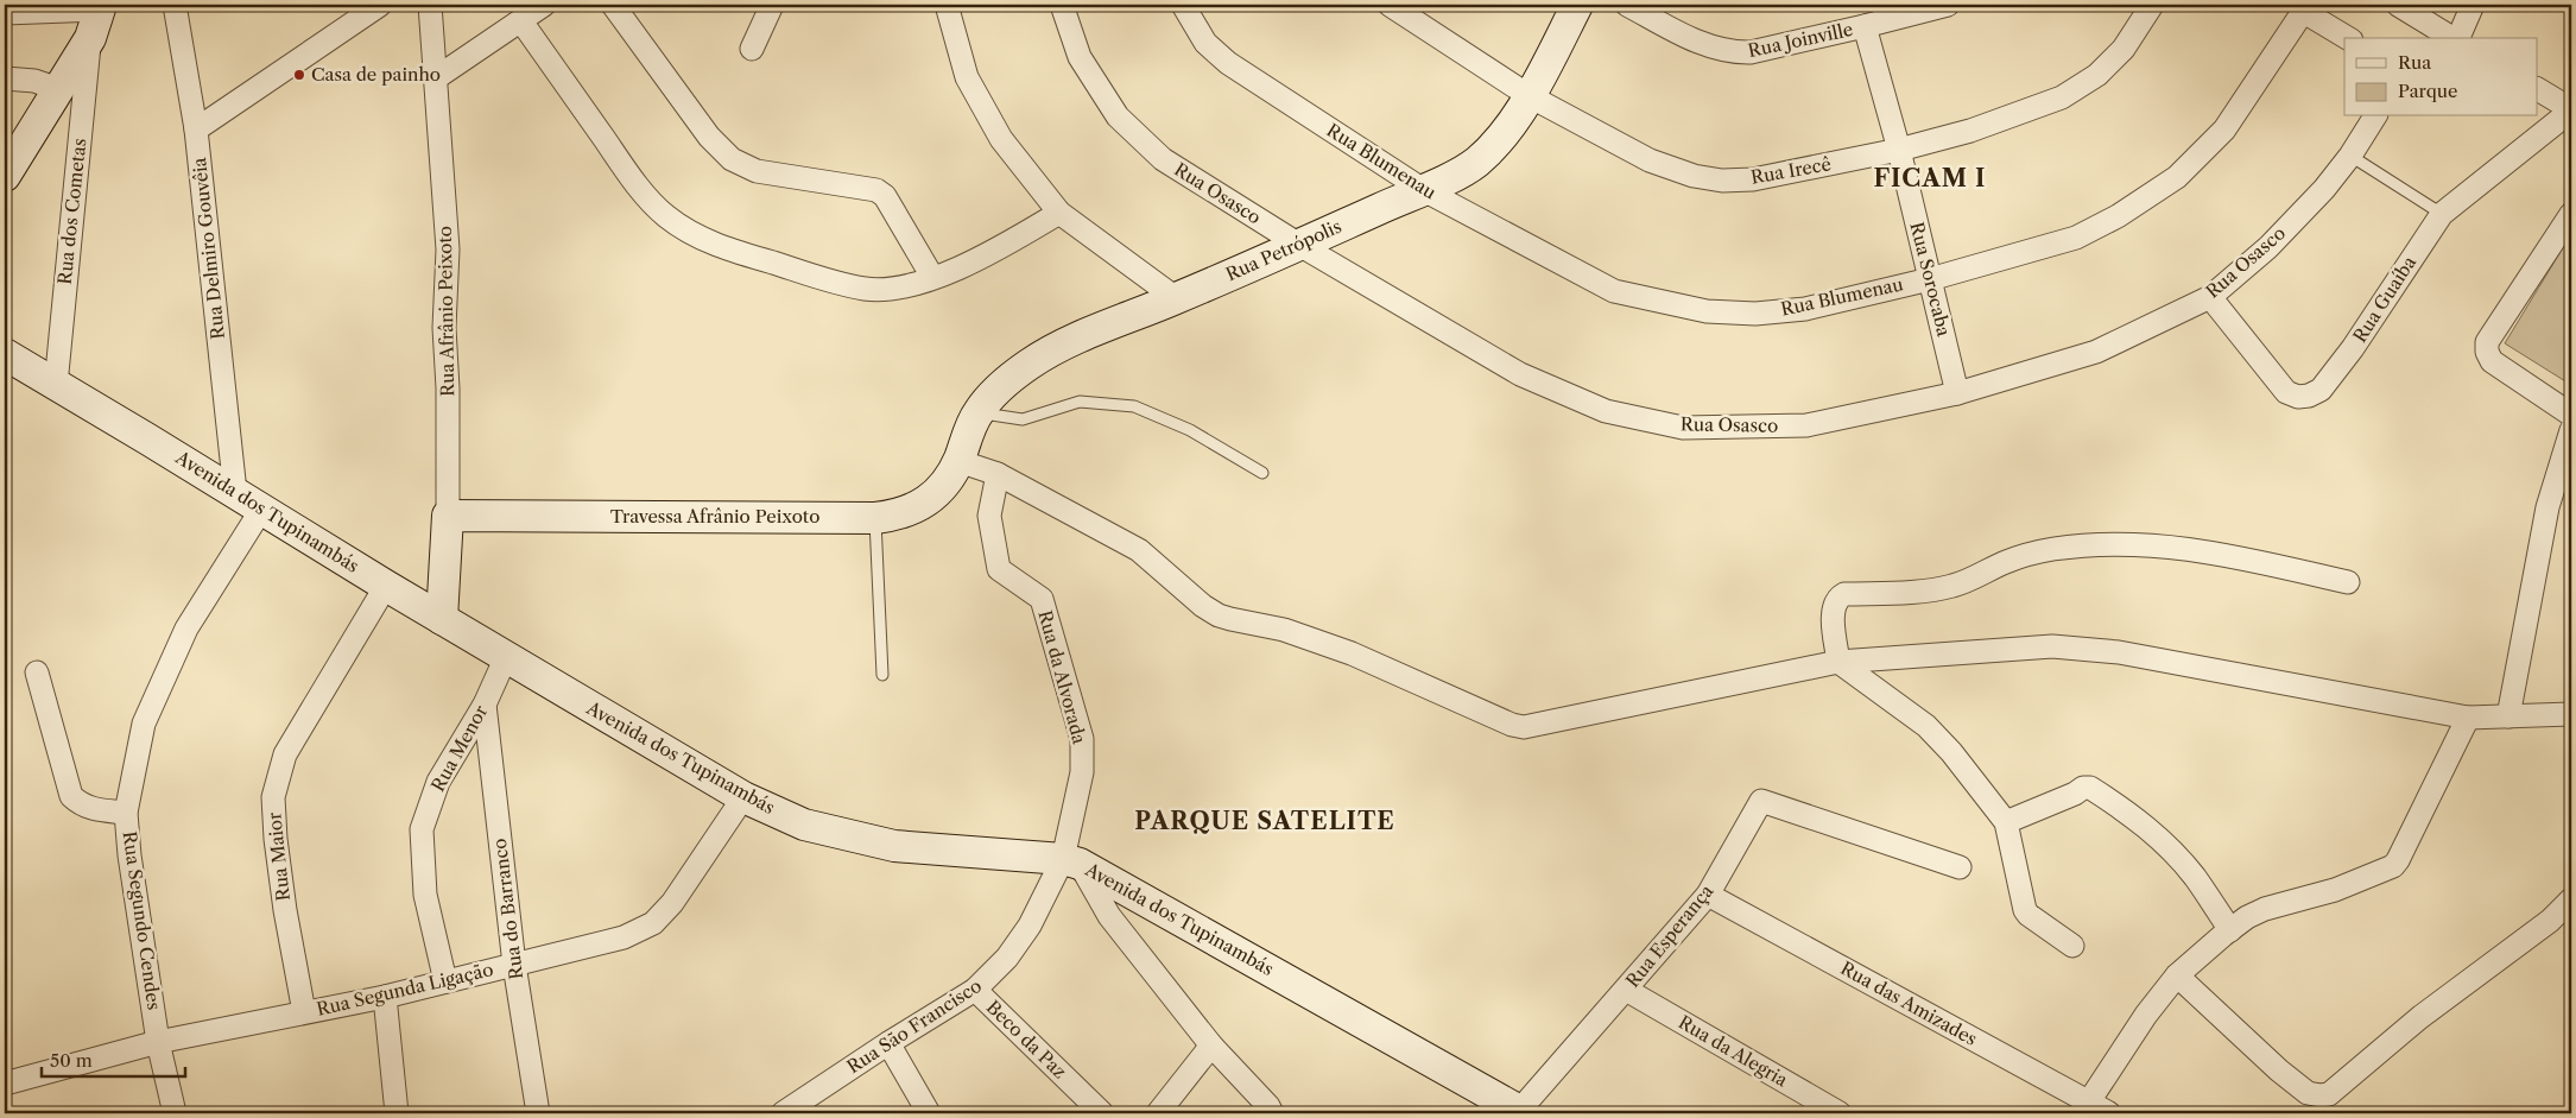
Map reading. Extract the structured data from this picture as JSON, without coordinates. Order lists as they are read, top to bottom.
{
  "streets": {
    "street": [
      "Rua Joinville",
      "Rua Blumenau",
      "Rua Irecê",
      "Rua Osasco",
      "Rua dos Cometas",
      "Rua Delmiro Gouvêia",
      "Rua Petrópolis",
      "Rua Sorocaba",
      "Rua Guaíba",
      "Rua Afrânio Peixoto",
      "Avenida dos Tupinambás",
      "Travessa Afrânio Peixoto",
      "Rua da Alvorada",
      "Rua Menor",
      "Rua Maior",
      "Rua do Barranco",
      "Rua Segundo Cendes",
      "Rua Esperança",
      "Rua Segunda Ligação",
      "Rua das Amizades",
      "Rua São Francisco",
      "Beco da Paz",
      "Rua da Alegria"
    ]
  },
  "crossings": [
    ["Rua Joinville", "Rua Sorocaba"],
    ["Rua Blumenau", "Rua Petrópolis"],
    ["Rua Blumenau", "Rua Sorocaba"],
    ["Rua Irecê", "Rua Petrópolis"],
    ["Rua Irecê", "Rua Sorocaba"],
    ["Rua Osasco", "Rua Petrópolis"],
    ["Rua Osasco", "Rua Sorocaba"],
    ["Rua Osasco", "Rua Guaíba"],
    ["Rua dos Cometas", "Avenida dos Tupinambás"],
    ["Rua Delmiro Gouvêia", "Avenida dos Tupinambás"],
    ["Rua Petrópolis", "Travessa Afrânio Peixoto"],
    ["Rua Afrânio Peixoto", "Avenida dos Tupinambás"],
    ["Rua Afrânio Peixoto", "Travessa Afrânio Peixoto"],
    ["Avenida dos Tupinambás", "Rua da Alvorada"],
    ["Avenida dos Tupinambás", "Rua Menor"],
    ["Avenida dos Tupinambás", "Rua Maior"],
    ["Avenida dos Tupinambás", "Rua Segundo Cendes"],
    ["Avenida dos Tupinambás", "Rua Esperança"],
    ["Avenida dos Tupinambás", "Rua Segunda Ligação"],
    ["Avenida dos Tupinambás", "Rua São Francisco"],
    ["Rua da Alvorada", "Rua São Francisco"],
    ["Rua Menor", "Rua do Barranco"],
    ["Rua Menor", "Rua Segunda Ligação"],
    ["Rua Maior", "Rua Segunda Ligação"],
    ["Rua do Barranco", "Rua Segunda Ligação"],
    ["Rua Segundo Cendes", "Rua Segunda Ligação"],
    ["Rua Esperança", "Rua das Amizades"],
    ["Rua Esperança", "Rua da Alegria"],
    ["Rua São Francisco", "Beco da Paz"]
  ],
  "districts": ["FICAM I", "PARQUE SATELITE"],
  "places": ["Casa de painho"],
  "legend": ["Rua", "Parque"],
  "scale_bar": "50 m"
}
